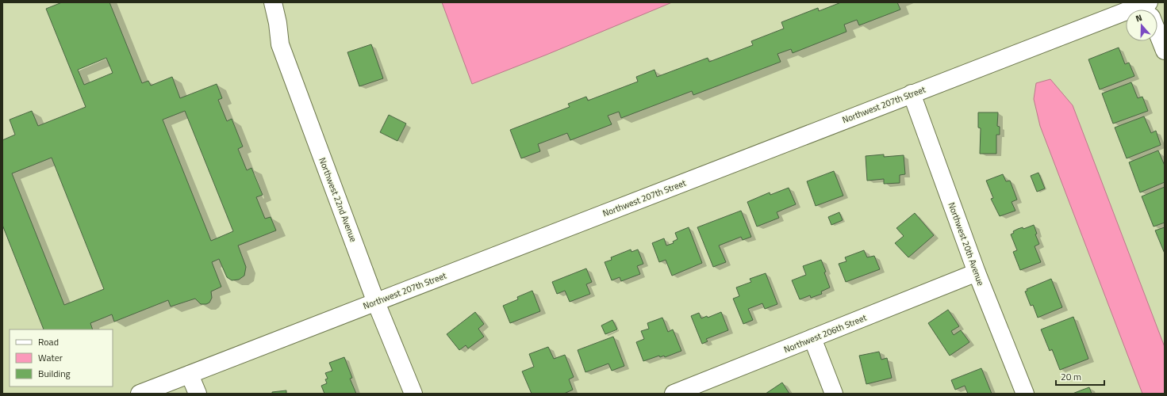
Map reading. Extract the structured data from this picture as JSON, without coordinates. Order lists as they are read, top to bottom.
{
  "streets": {
    "street": [
      "Northwest 207th Street",
      "Northwest 22nd Avenue",
      "Northwest 20th Avenue",
      "Northwest 206th Street"
    ]
  },
  "crossings": [
    ["Northwest 207th Street", "Northwest 22nd Avenue"],
    ["Northwest 207th Street", "Northwest 20th Avenue"],
    ["Northwest 20th Avenue", "Northwest 206th Street"]
  ],
  "legend": ["Road", "Water", "Building"],
  "scale_bar": "20 m",
  "north": "top"
}
